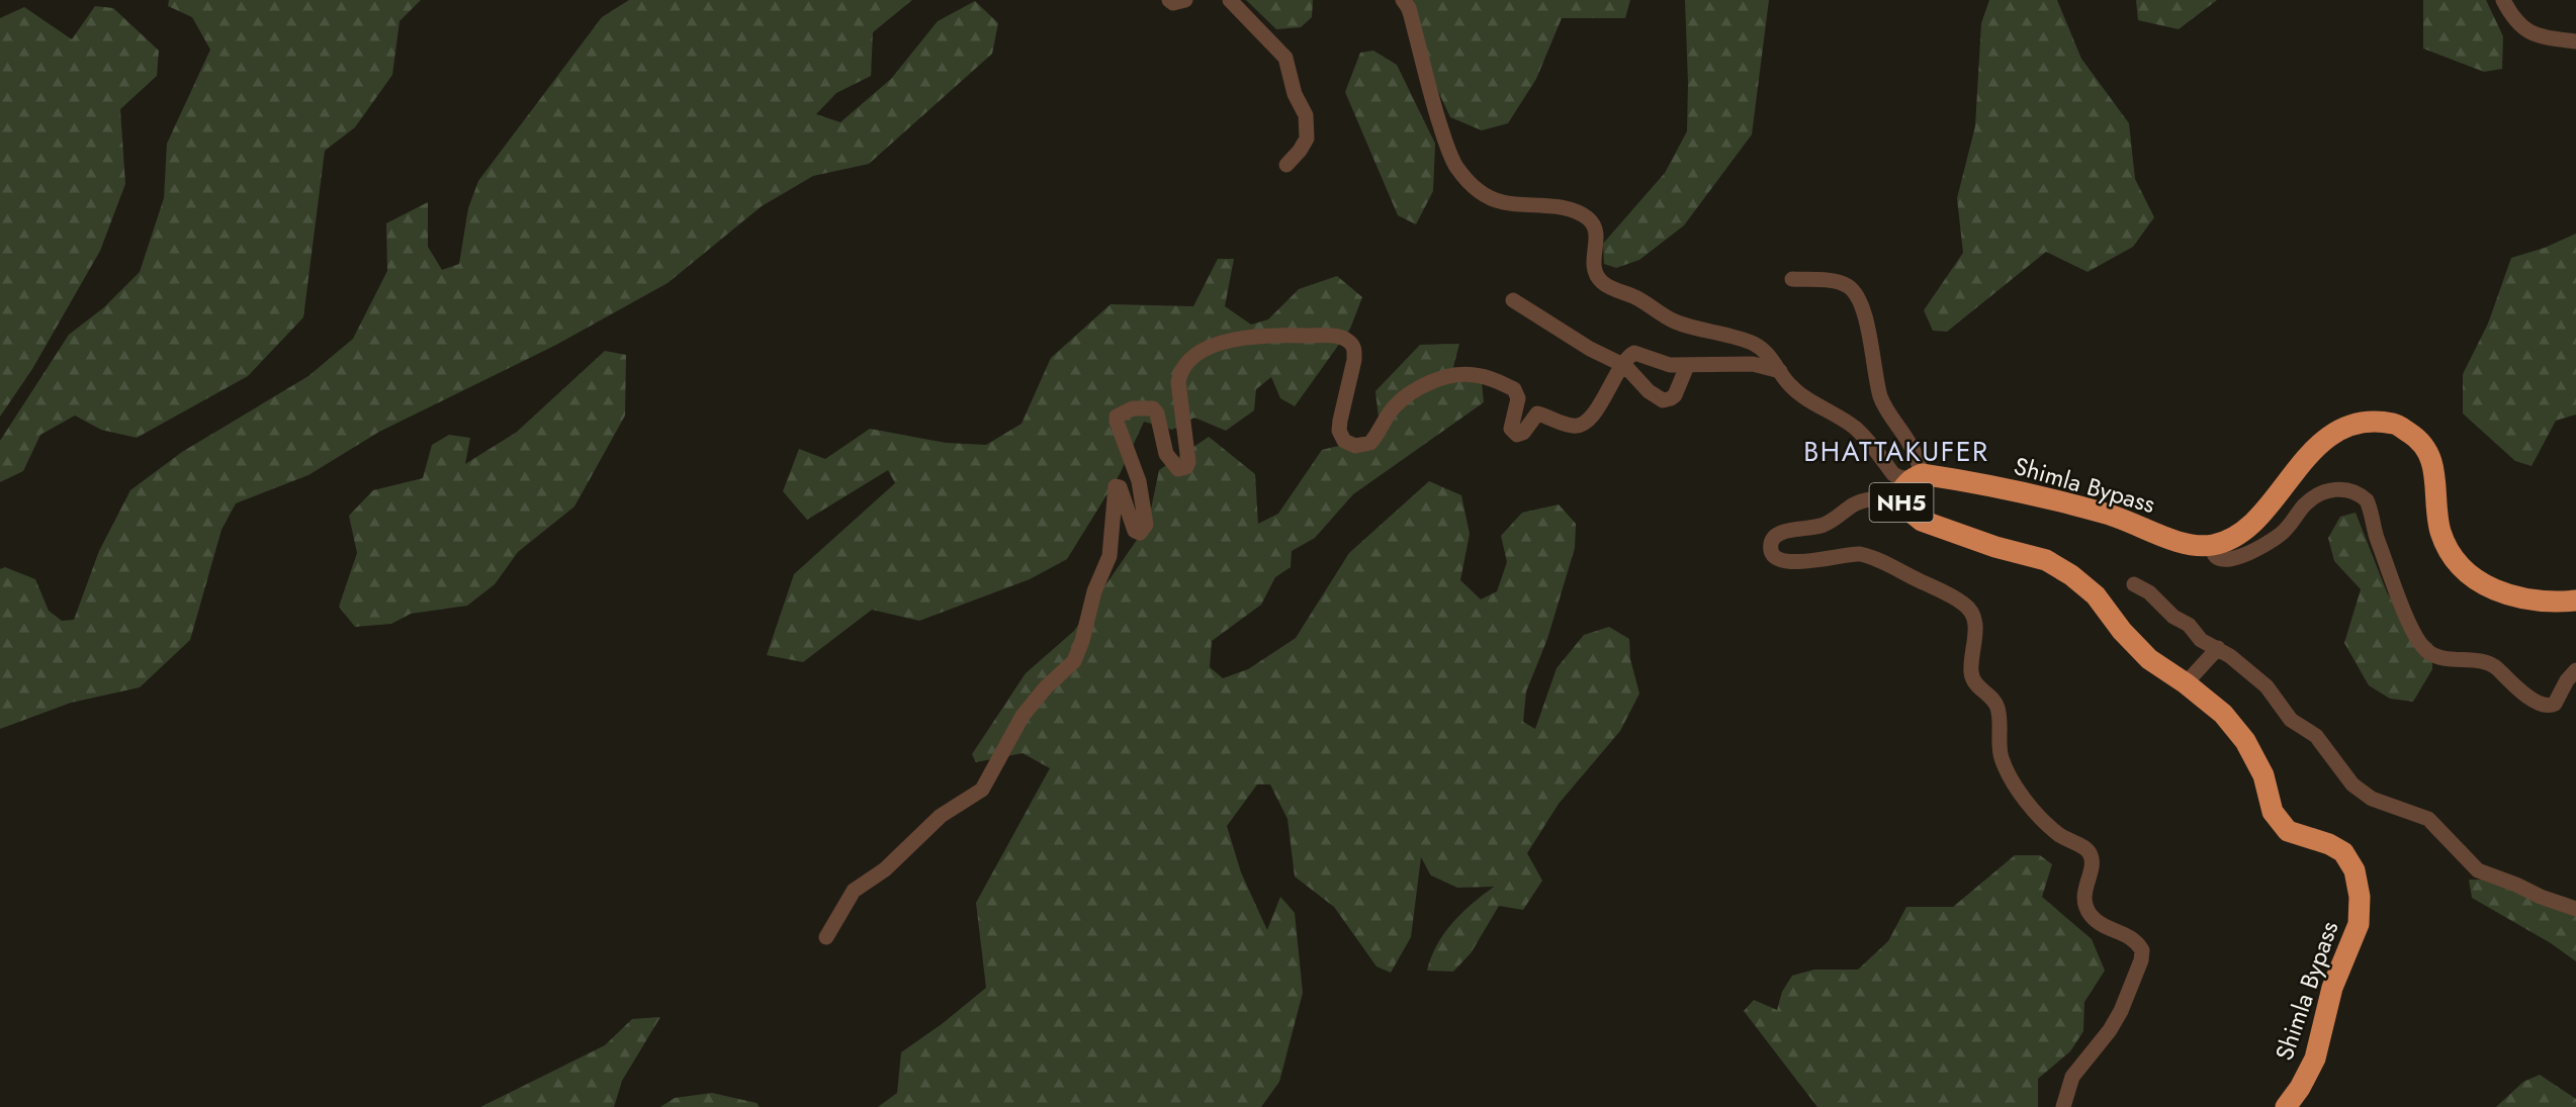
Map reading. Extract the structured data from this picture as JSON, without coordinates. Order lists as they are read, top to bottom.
{
  "streets": {
    "highway": ["Shimla Bypass", "NH5"]
  },
  "crossings": [
    ["Shimla Bypass", "NH5"]
  ],
  "districts": ["BHATTAKUFER"]
}
